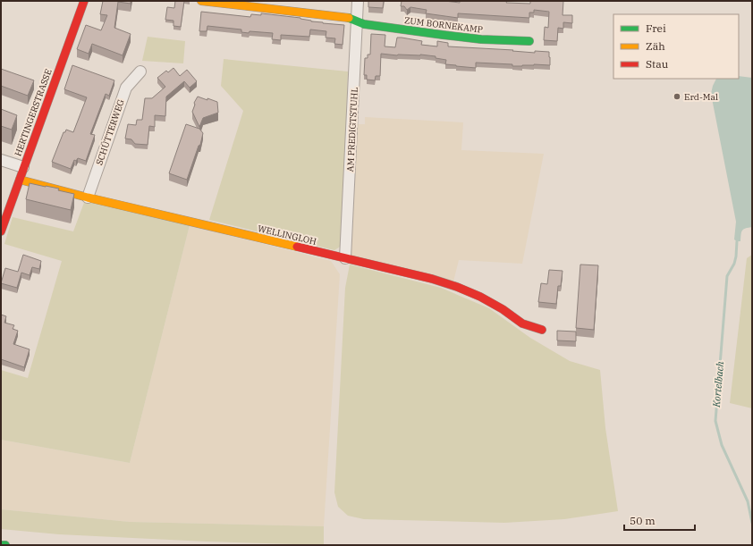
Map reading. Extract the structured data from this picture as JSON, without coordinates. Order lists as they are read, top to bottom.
{
  "streets": {
    "main road": ["ZUM BORNEKAMP", "HERTINGERSTRASSE", "WELLINGLOH"],
    "street": ["AM PREDIGTSTUHL", "SCHÜTTERWEG"]
  },
  "crossings": [
    ["ZUM BORNEKAMP", "AM PREDIGTSTUHL"],
    ["HERTINGERSTRASSE", "WELLINGLOH"],
    ["AM PREDIGTSTUHL", "WELLINGLOH"],
    ["SCHÜTTERWEG", "WELLINGLOH"]
  ],
  "water": ["Kortelbach"],
  "places": ["Erd-Mal"],
  "legend": ["Frei", "Zäh", "Stau"],
  "scale_bar": "50 m"
}
